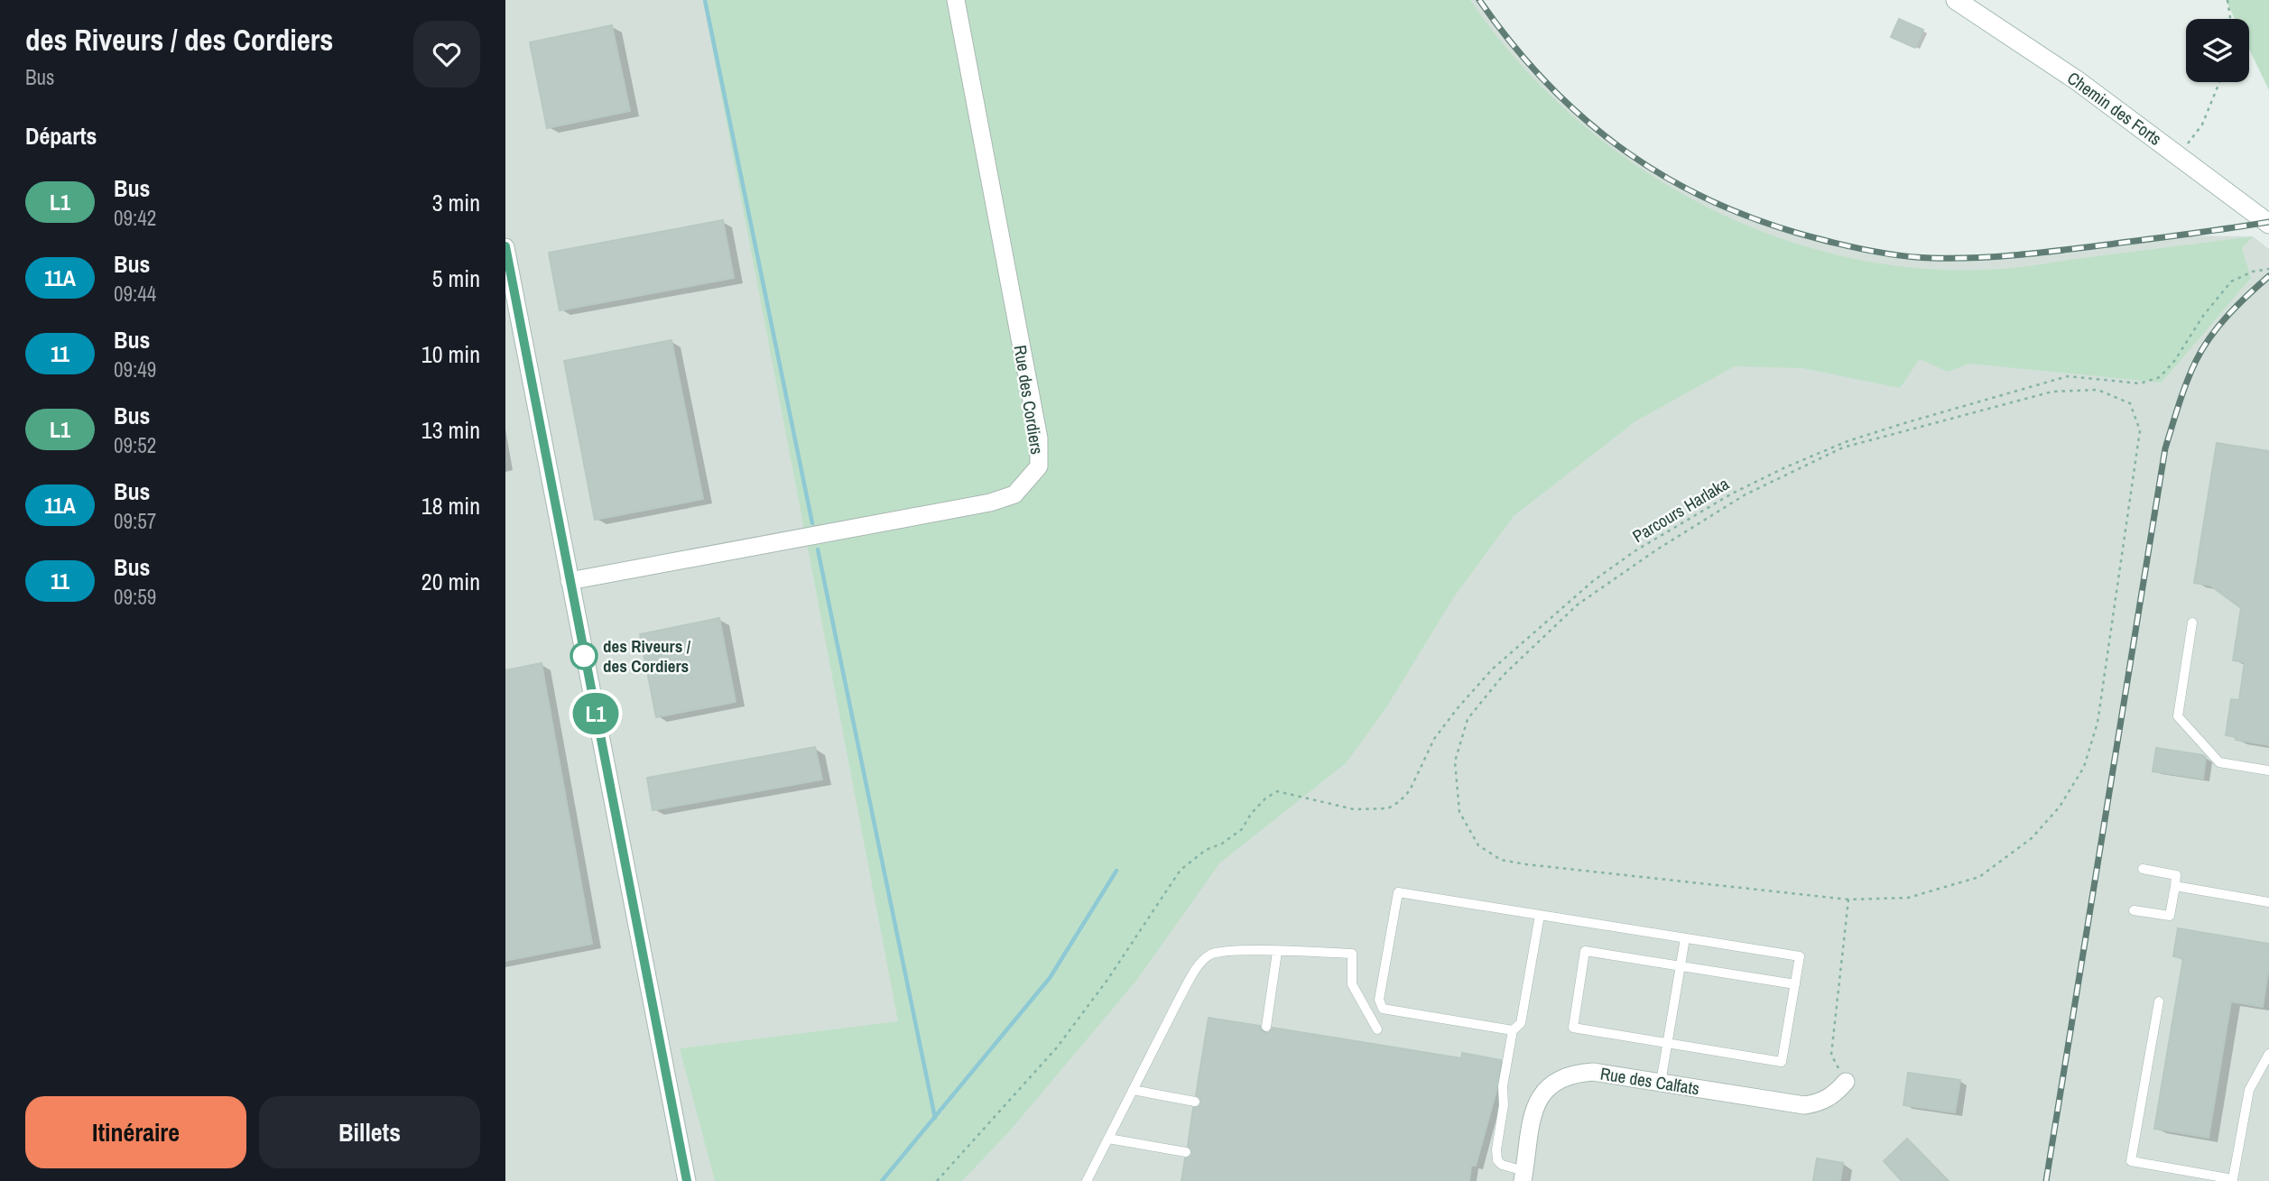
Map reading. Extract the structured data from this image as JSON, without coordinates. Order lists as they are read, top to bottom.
{
  "streets": {
    "street": ["Chemin des Forts", "Rue des Cordiers", "Rue des Calfats"],
    "path": ["Parcours Harlaka"]
  },
  "places": ["des Riveurs / des Cordiers"],
  "lines": ["bus line L1"],
  "page": {
    "heading": [
      ["des Riveurs / des Cordiers", "Bus"],
      "Départs"
    ],
    "on_map": "L1",
    "list": [
      {
        "mark": "L1",
        "name": "Bus",
        "note": "09:42",
        "value": "3 min"
      },
      {
        "mark": "11A",
        "name": "Bus",
        "note": "09:44",
        "value": "5 min"
      },
      {
        "mark": "11",
        "name": "Bus",
        "note": "09:49",
        "value": "10 min"
      },
      {
        "mark": "L1",
        "name": "Bus",
        "note": "09:52",
        "value": "13 min"
      },
      {
        "mark": "11A",
        "name": "Bus",
        "note": "09:57",
        "value": "18 min"
      },
      {
        "mark": "11",
        "name": "Bus",
        "note": "09:59",
        "value": "20 min"
      }
    ],
    "buttons": ["Itinéraire", "Billets"]
  }
}
